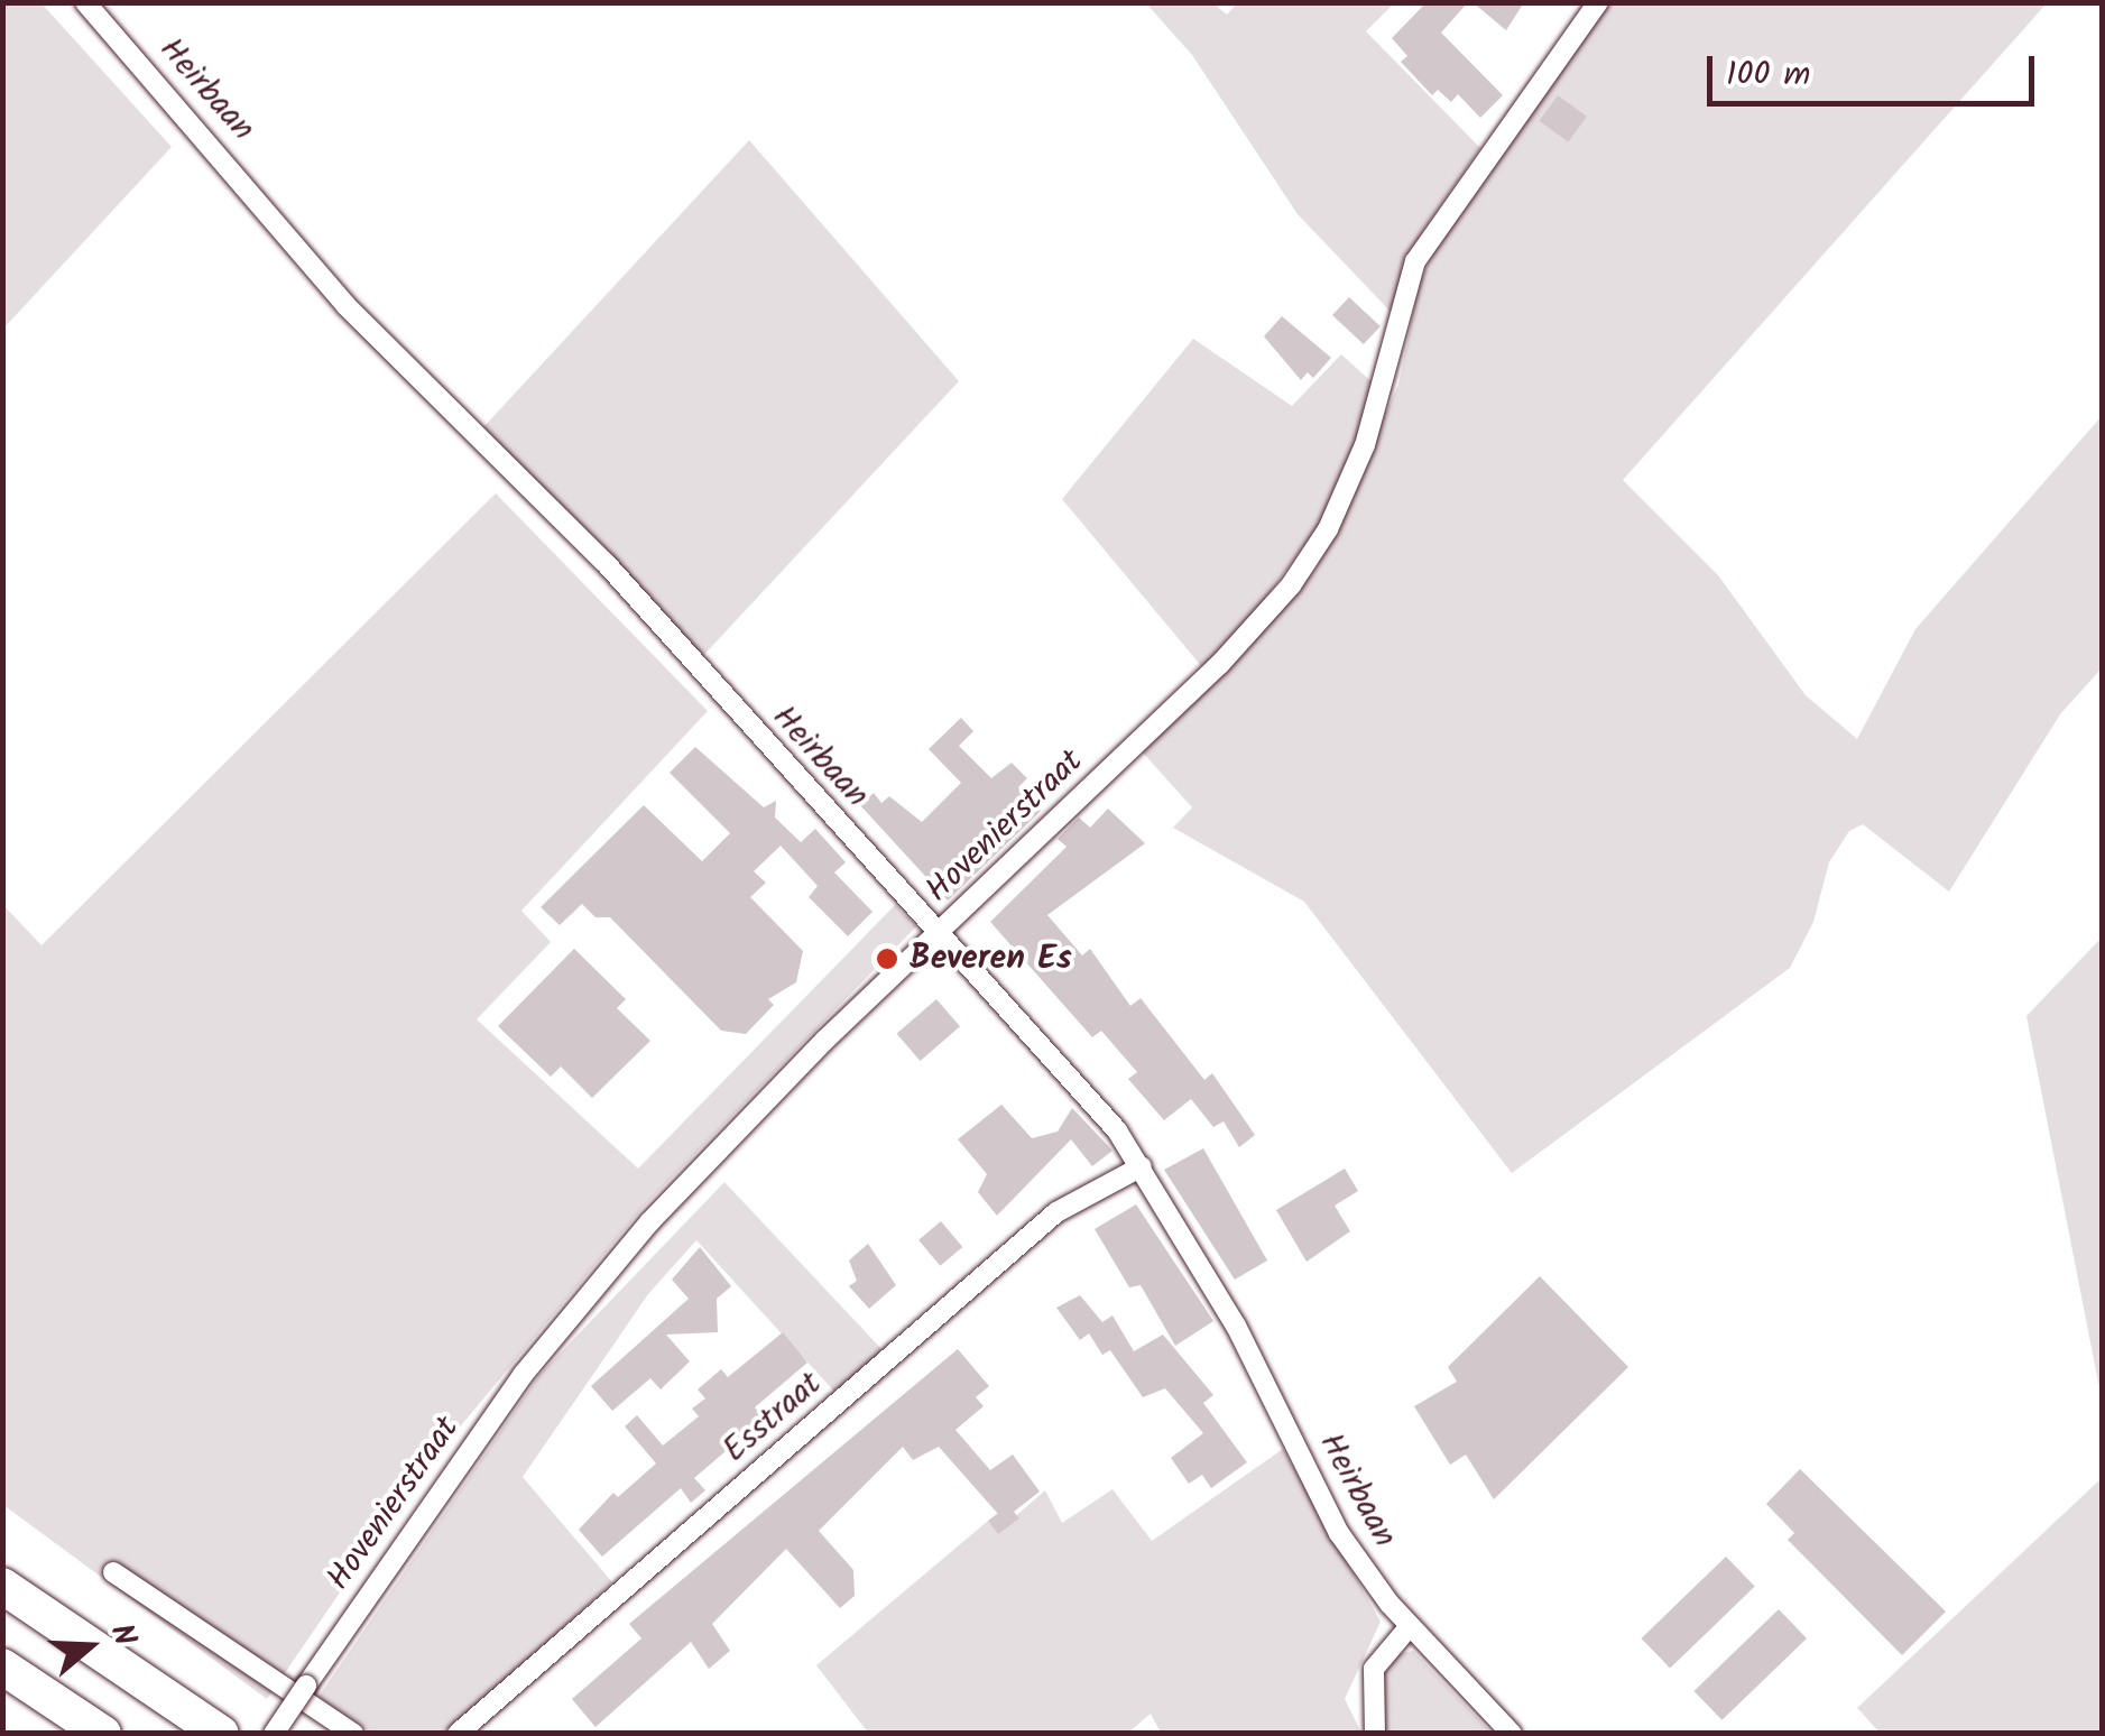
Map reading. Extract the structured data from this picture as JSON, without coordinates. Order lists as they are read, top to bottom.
{
  "streets": {
    "street": ["Heirbaan", "Hovenierstraat", "Esstraat"]
  },
  "crossings": [
    ["Heirbaan", "Hovenierstraat"],
    ["Heirbaan", "Esstraat"]
  ],
  "places": ["Beveren Es"],
  "scale_bar": "100 m",
  "north": "right"
}
